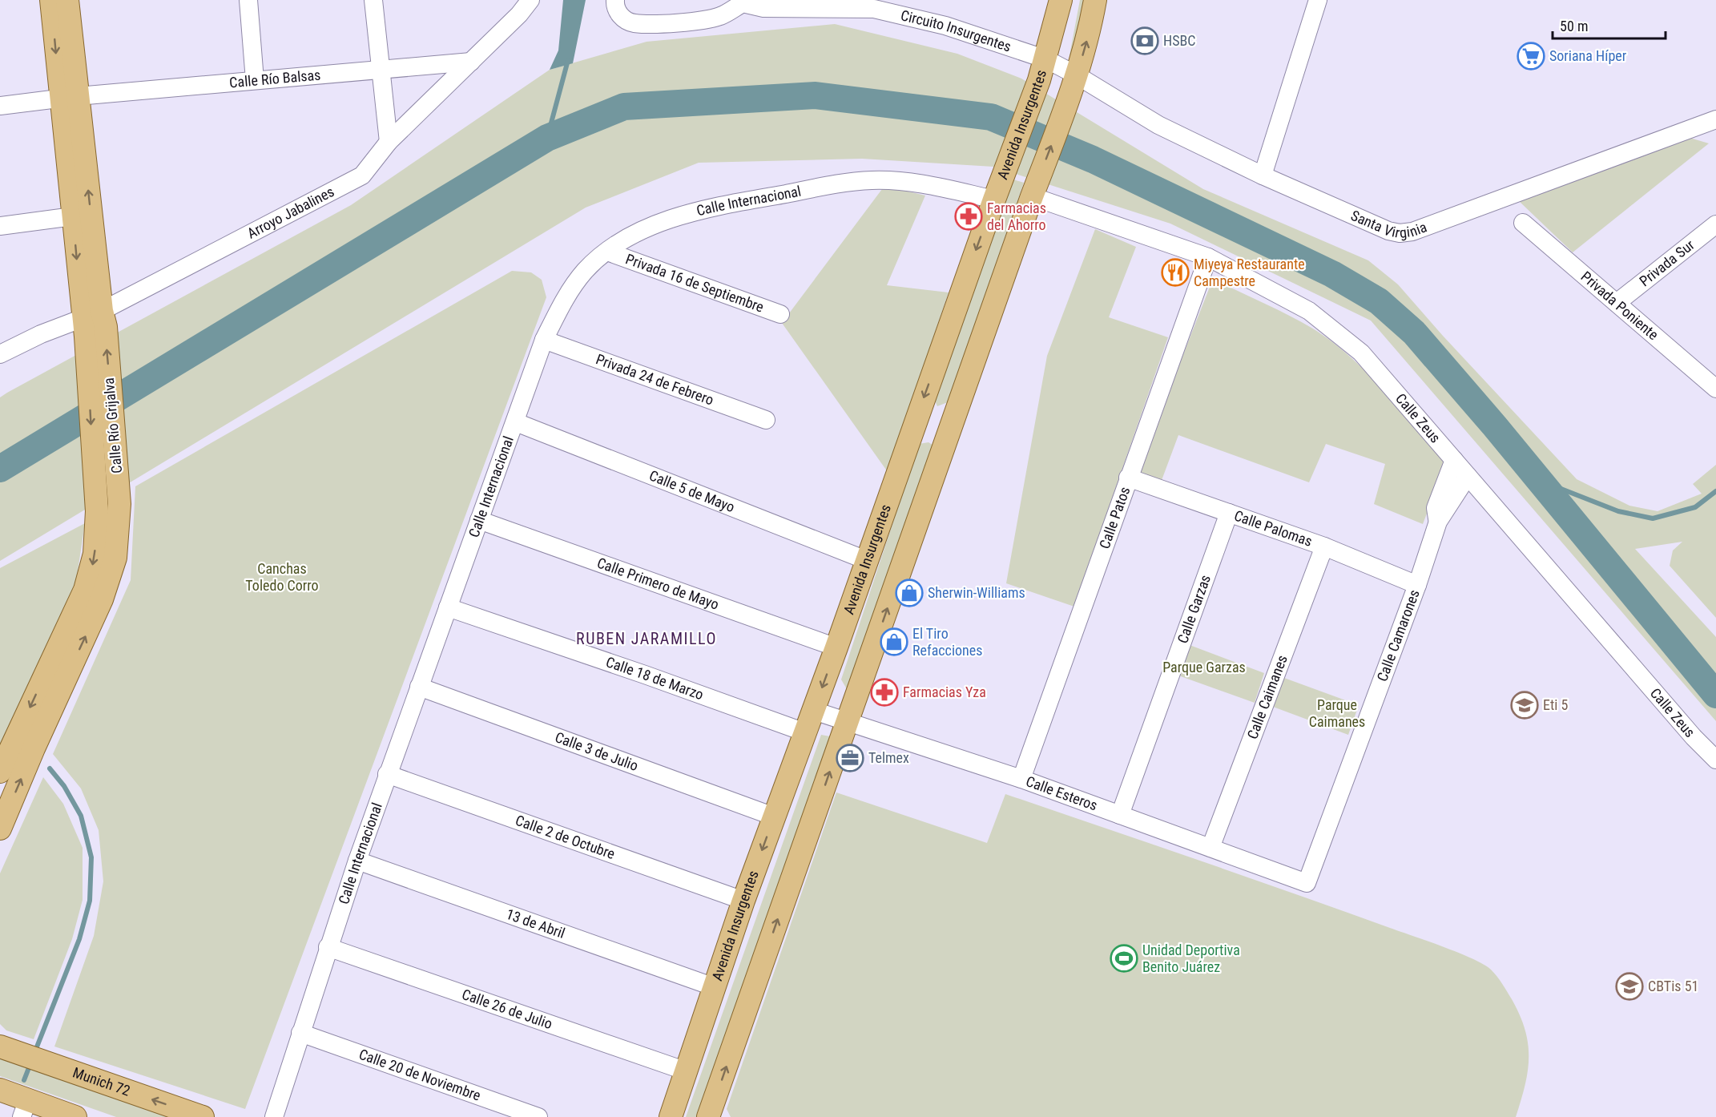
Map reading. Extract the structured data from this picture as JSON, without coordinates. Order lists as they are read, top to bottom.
{
  "streets": {
    "main road": ["Avenida Insurgentes", "Calle Río Grijalva", "Munich 72"],
    "street": [
      "Circuito Insurgentes",
      "Calle Río Balsas",
      "Calle Internacional",
      "Arroyo Jabalines",
      "Santa Virginia",
      "Privada Sur",
      "Privada 16 de Septiembre",
      "Privada Poniente",
      "Privada 24 de Febrero",
      "Calle Zeus",
      "Calle 5 de Mayo",
      "Calle Patos",
      "Calle Palomas",
      "Calle Primero de Mayo",
      "Calle Garzas",
      "Calle Camarones",
      "Calle 18 de Marzo",
      "Calle Caimanes",
      "Calle 3 de Julio",
      "Calle Esteros",
      "Calle 2 de Octubre",
      "13 de Abril",
      "Calle 26 de Julio",
      "Calle 20 de Noviembre"
    ]
  },
  "crossings": [
    ["Circuito Insurgentes", "Avenida Insurgentes"],
    ["Circuito Insurgentes", "Santa Virginia"],
    ["Calle Río Balsas", "Arroyo Jabalines"],
    ["Calle Río Balsas", "Calle Río Grijalva"],
    ["Avenida Insurgentes", "Calle Internacional"],
    ["Avenida Insurgentes", "Calle 5 de Mayo"],
    ["Avenida Insurgentes", "Calle Primero de Mayo"],
    ["Avenida Insurgentes", "Calle 18 de Marzo"],
    ["Avenida Insurgentes", "Calle 3 de Julio"],
    ["Avenida Insurgentes", "Calle Esteros"],
    ["Avenida Insurgentes", "Calle 2 de Octubre"],
    ["Avenida Insurgentes", "13 de Abril"],
    ["Avenida Insurgentes", "Calle 26 de Julio"],
    ["Calle Internacional", "Privada 16 de Septiembre"],
    ["Calle Internacional", "Privada 24 de Febrero"],
    ["Calle Internacional", "Calle 5 de Mayo"],
    ["Calle Internacional", "Calle Primero de Mayo"],
    ["Calle Internacional", "Calle 18 de Marzo"],
    ["Calle Internacional", "Calle 3 de Julio"],
    ["Calle Internacional", "Calle 2 de Octubre"],
    ["Calle Internacional", "13 de Abril"],
    ["Calle Internacional", "Calle 26 de Julio"],
    ["Calle Internacional", "Calle 20 de Noviembre"],
    ["Arroyo Jabalines", "Calle Río Grijalva"],
    ["Privada Sur", "Privada Poniente"],
    ["Calle Zeus", "Calle Patos"],
    ["Calle Zeus", "Calle Camarones"],
    ["Calle Patos", "Calle Palomas"],
    ["Calle Patos", "Calle Esteros"],
    ["Calle Palomas", "Calle Garzas"],
    ["Calle Palomas", "Calle Camarones"],
    ["Calle Palomas", "Calle Caimanes"],
    ["Calle Garzas", "Calle Esteros"],
    ["Calle Camarones", "Calle Esteros"],
    ["Calle Caimanes", "Calle Esteros"]
  ],
  "districts": ["RUBEN JARAMILLO"],
  "parks": ["Canchas Toledo Corro", "Parque Garzas", "Parque Caimanes"],
  "places": {
    "bank": ["HSBC"],
    "supermarket": ["Soriana Híper"],
    "pharmacy": ["Farmacias del Ahorro", "Farmacias Yza"],
    "restaurant": ["Miyeya Restaurante Campestre"],
    "shop": ["Sherwin-Williams", "El Tiro Refacciones"],
    "school or university": ["Eti 5", "CBTis 51"],
    "office": ["Telmex"],
    "sports": ["Unidad Deportiva Benito Juárez"]
  },
  "scale_bar": "50 m"
}
